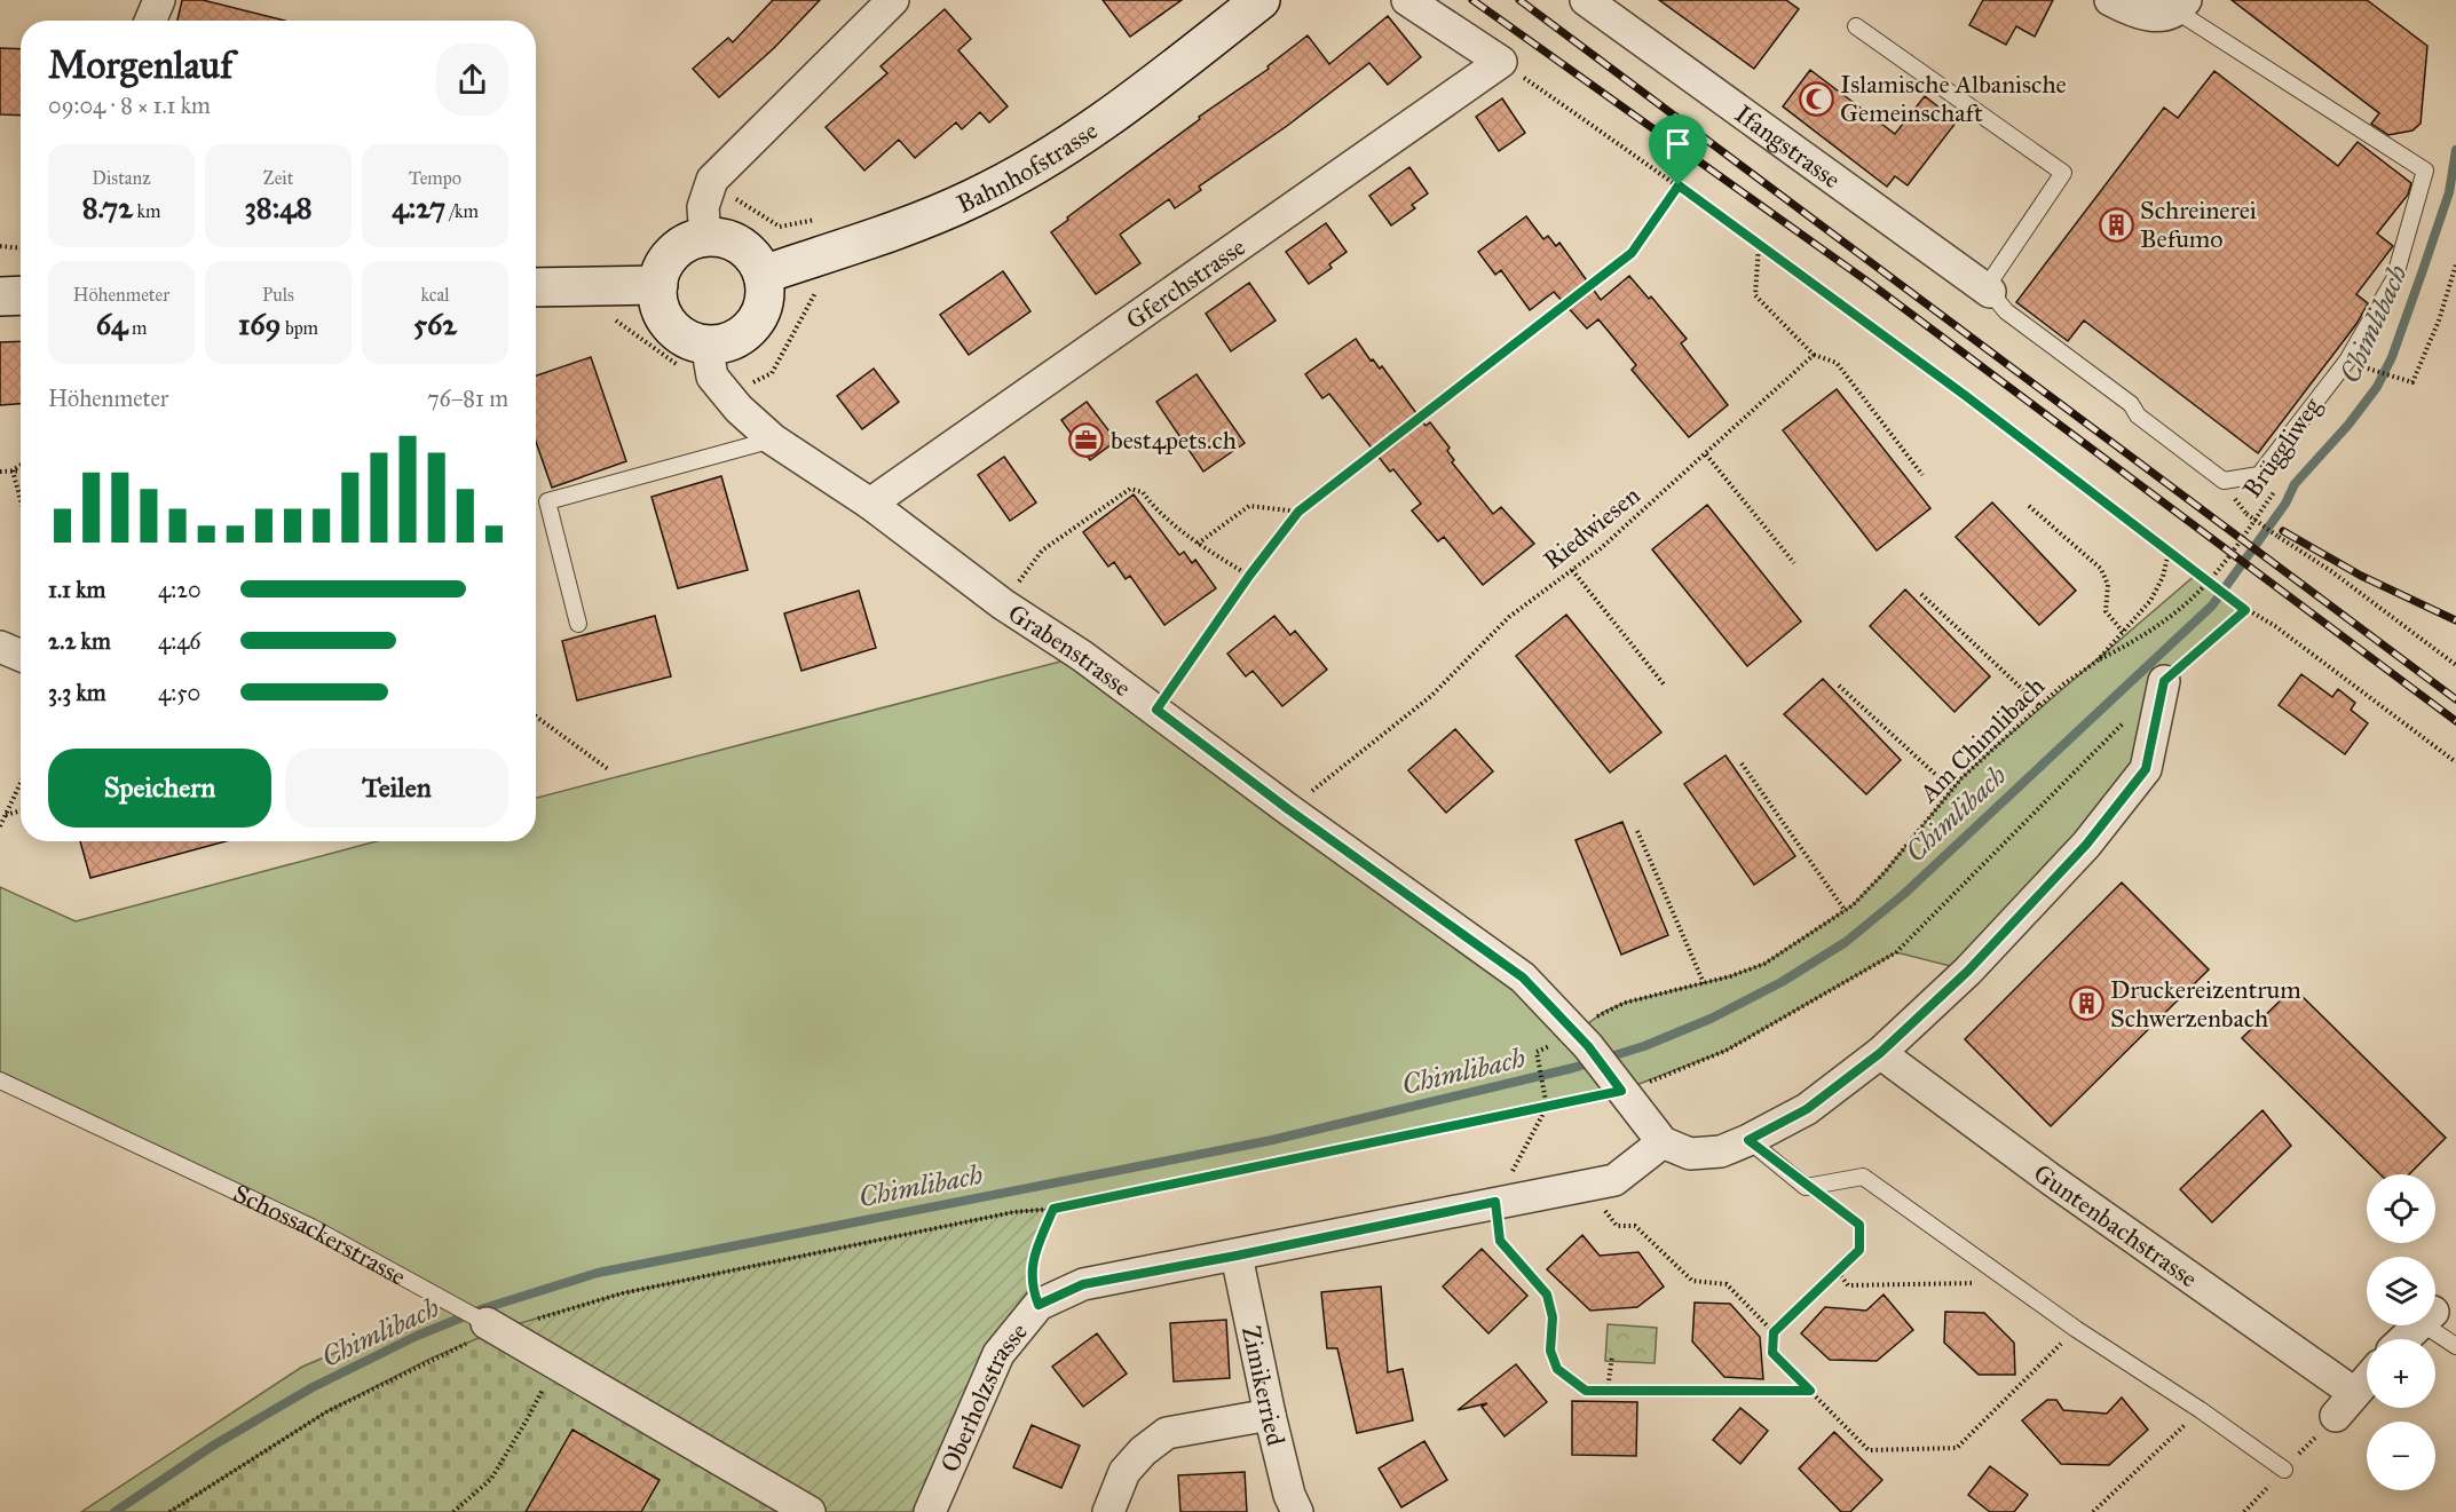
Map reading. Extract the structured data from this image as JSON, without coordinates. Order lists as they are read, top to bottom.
{
  "streets": {
    "main road": ["Bahnhofstrasse"],
    "street": [
      "Ifangstrasse",
      "Gferchstrasse",
      "Grabenstrasse",
      "Guntenbachstrasse",
      "Schossackerstrasse",
      "Zimikerried",
      "Oberholzstrasse"
    ],
    "path": ["Brüggliweg", "Riedwiesen", "Am Chimlibach"]
  },
  "crossings": [
    ["Bahnhofstrasse", "Grabenstrasse"],
    ["Gferchstrasse", "Grabenstrasse"],
    ["Brüggliweg", "Am Chimlibach"],
    ["Riedwiesen", "Grabenstrasse"],
    ["Grabenstrasse", "Am Chimlibach"],
    ["Grabenstrasse", "Oberholzstrasse"],
    ["Zimikerried", "Oberholzstrasse"]
  ],
  "water": ["Chimlibach"],
  "places": {
    "mosque": ["Islamische Albanische Gemeinschaft"],
    "building": ["Schreinerei Befumo", "Druckereizentrum Schwerzenbach"],
    "office": ["best4pets.ch"]
  },
  "page": {
    "heading": ["Morgenlauf", "09:04 · 8 × 1.1 km"],
    "stats": [
      ["Distanz", "8.72 km"],
      ["Zeit", "38:48"],
      ["Tempo", "4:27 /km"],
      ["Höhenmeter", "64 m"],
      ["Puls", "169 bpm"],
      ["kcal", "562"]
    ],
    "chart": ["Höhenmeter", "76–81 m"],
    "list": [
      {
        "name": "1.1 km",
        "note": "4:20"
      },
      {
        "name": "2.2 km",
        "note": "4:46"
      },
      {
        "name": "3.3 km",
        "note": "4:50"
      }
    ],
    "buttons": ["Speichern", "Teilen"],
    "map_buttons": ["+", "−"]
  }
}
